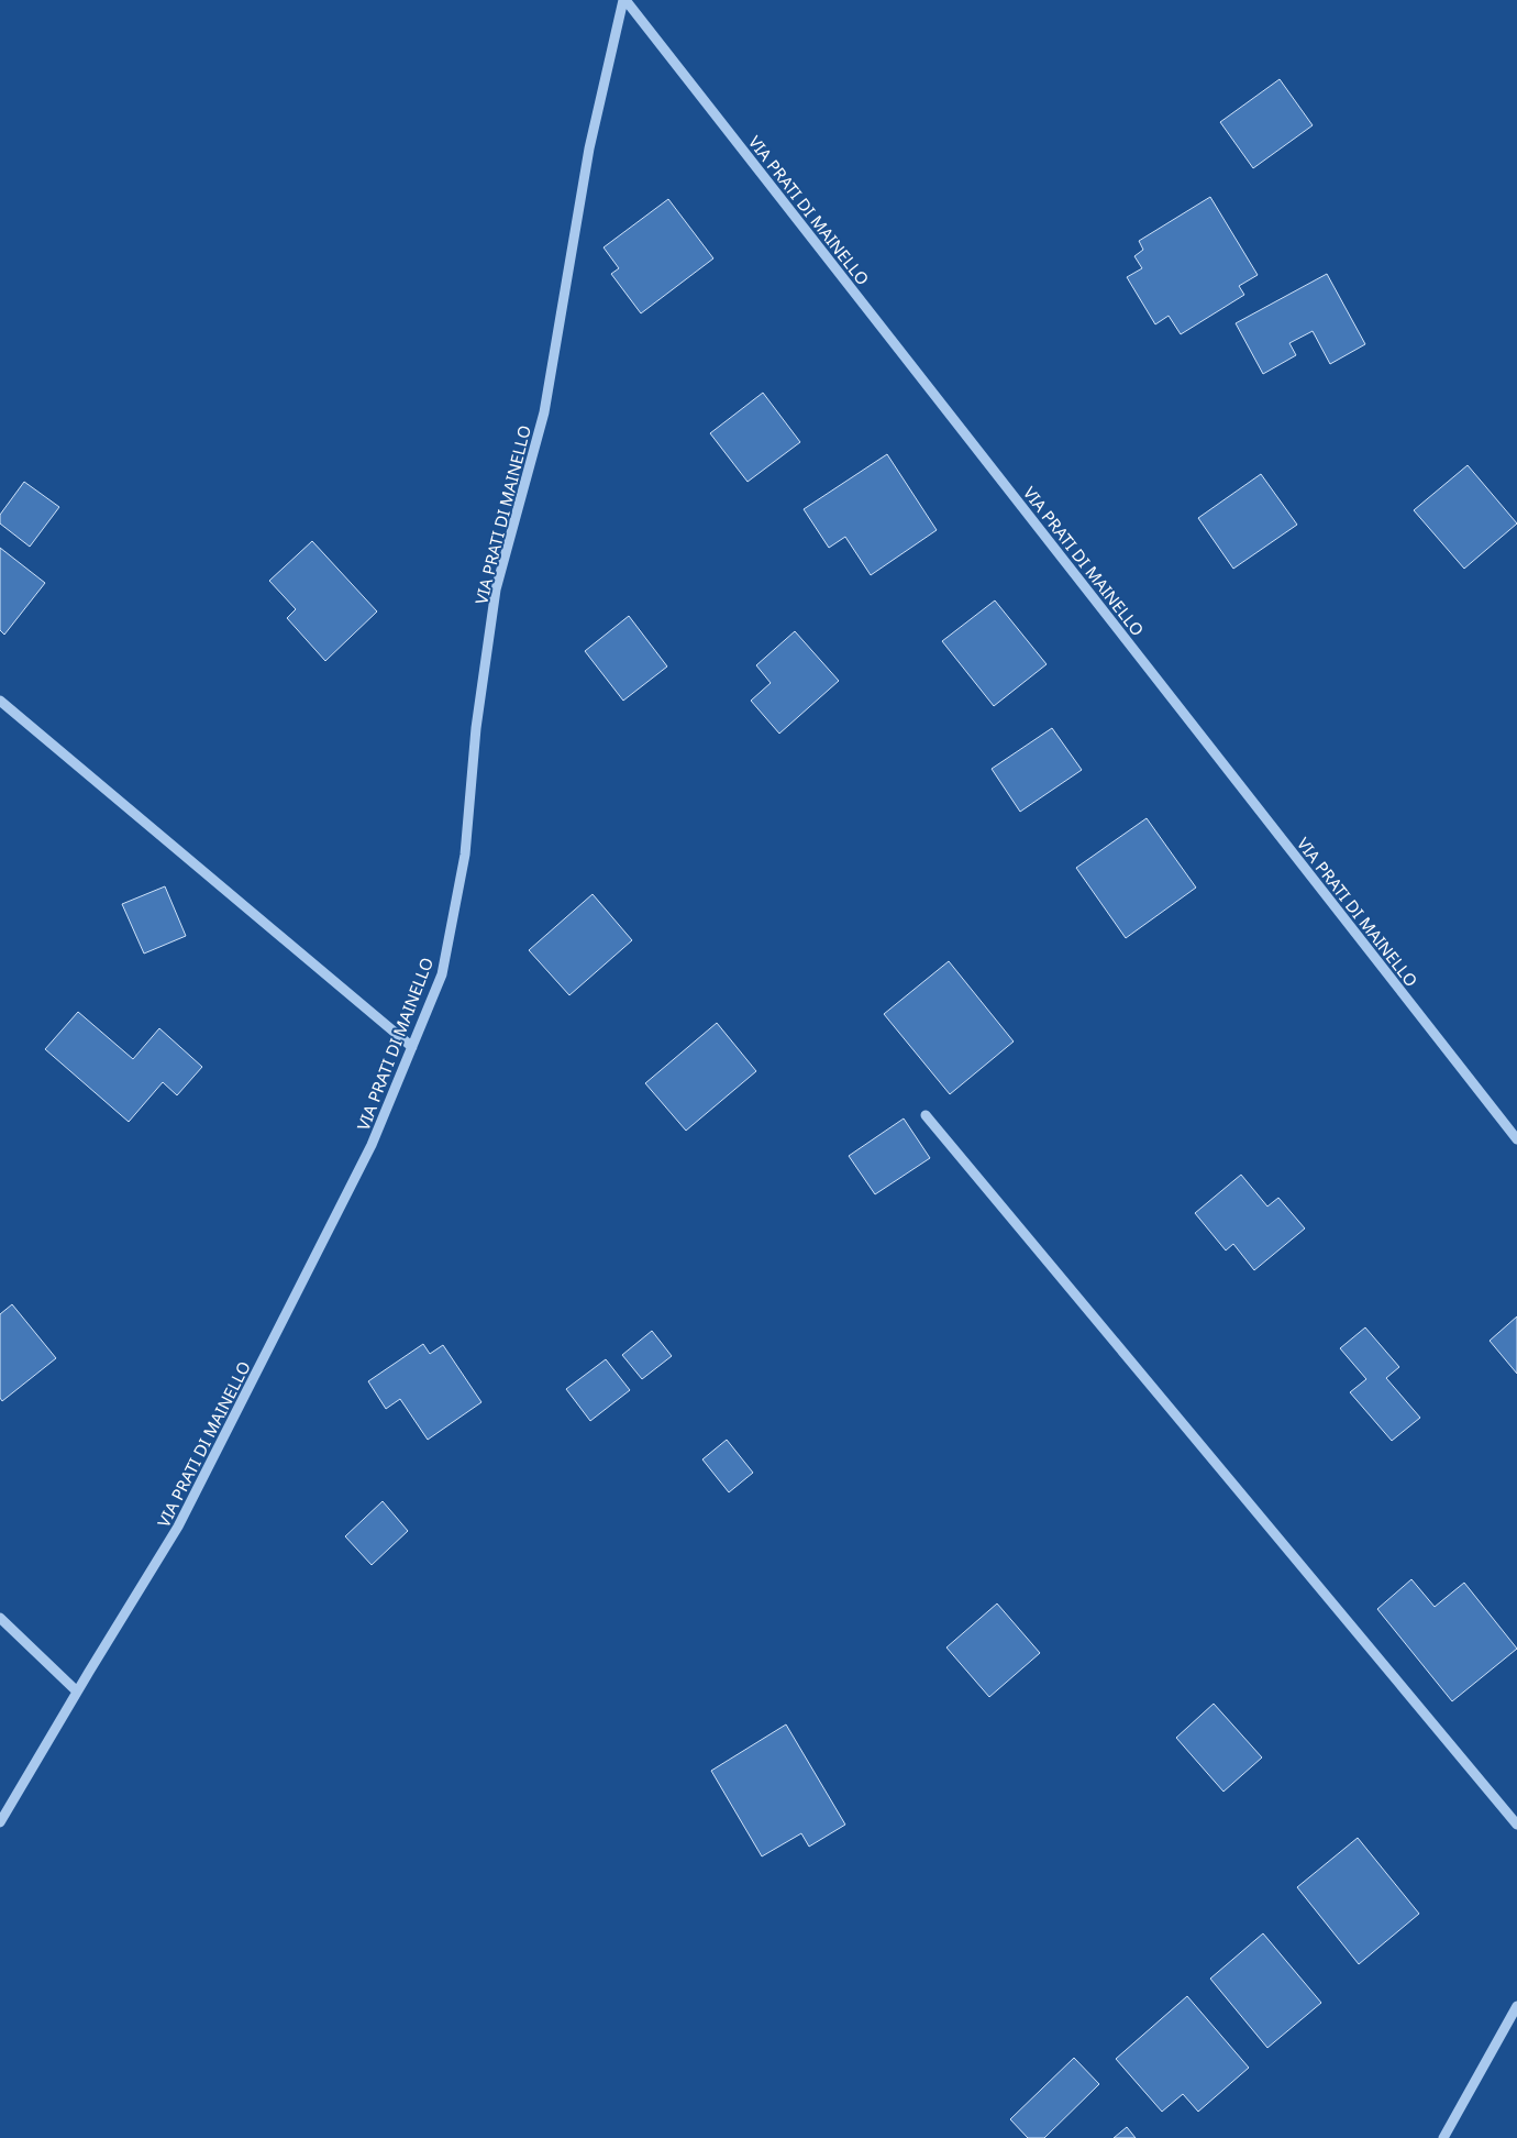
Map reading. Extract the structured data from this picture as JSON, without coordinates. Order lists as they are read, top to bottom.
{
  "streets": {
    "street": ["VIA PRATI DI MAINELLO"]
  }
}
